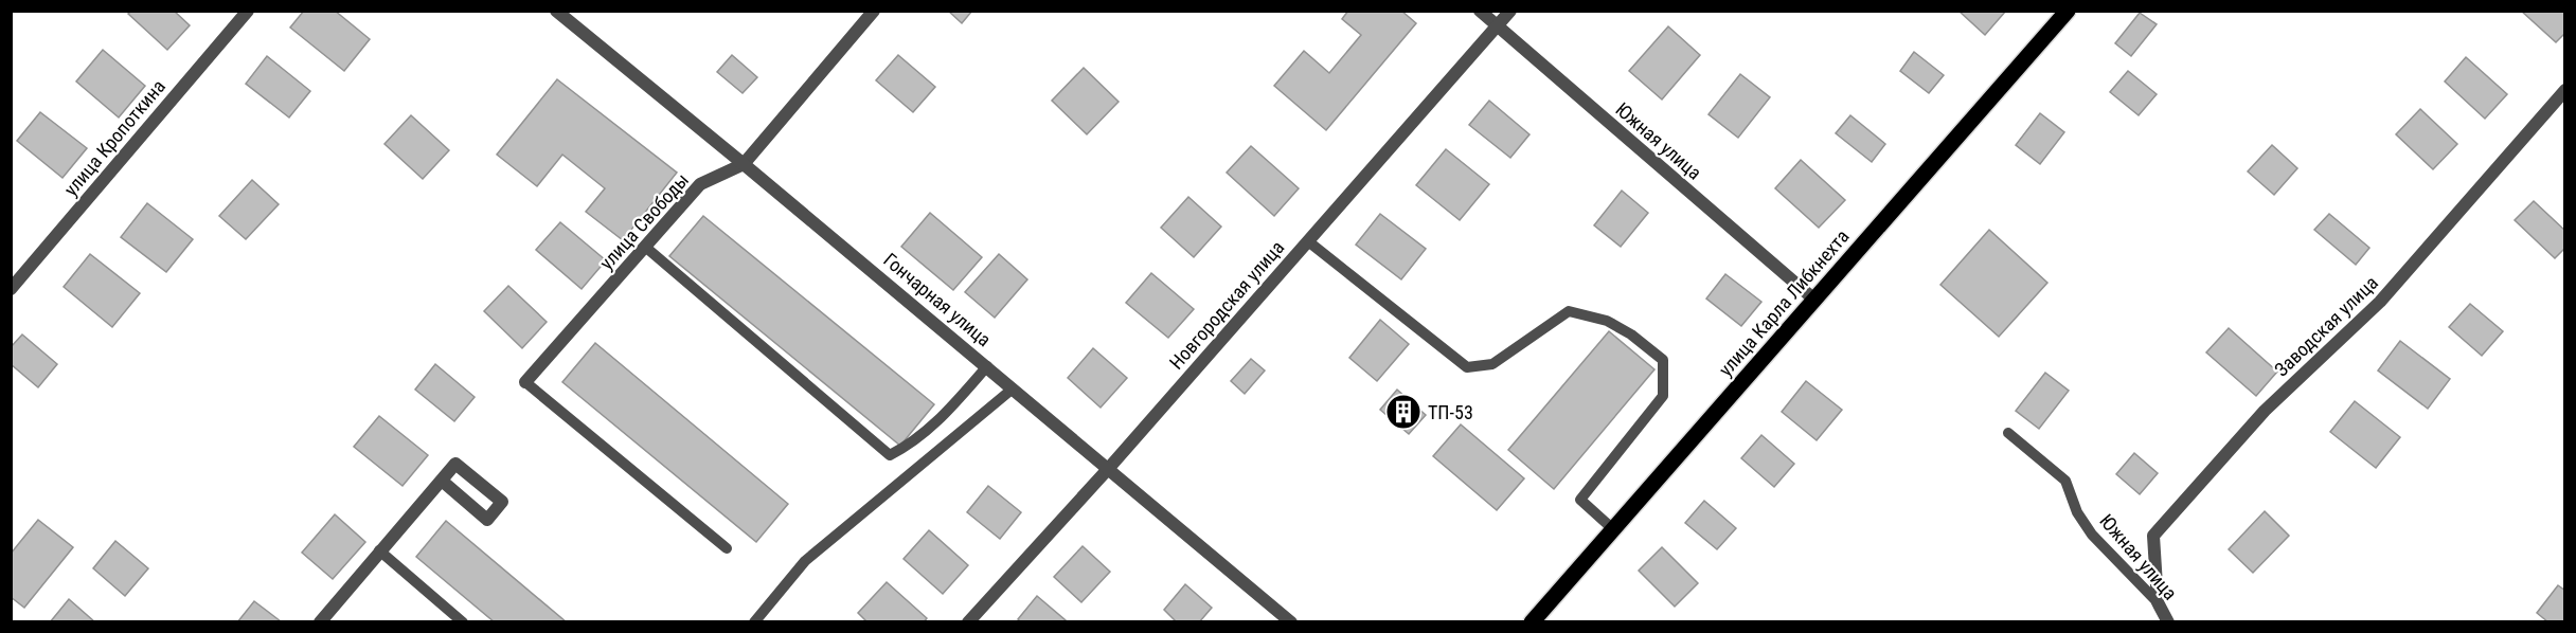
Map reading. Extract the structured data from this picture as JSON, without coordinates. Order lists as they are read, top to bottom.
{
  "streets": {
    "main road": ["улица Карла Либкнехта"],
    "street": [
      "улица Кропоткина",
      "Южная улица",
      "улица Свободы",
      "Гончарная улица",
      "Новгородская улица",
      "Заводская улица"
    ]
  },
  "crossings": [
    ["Южная улица", "улица Карла Либкнехта"],
    ["Южная улица", "Новгородская улица"],
    ["Южная улица", "Заводская улица"],
    ["улица Свободы", "Гончарная улица"],
    ["Гончарная улица", "Новгородская улица"]
  ],
  "places": {
    "building": ["ТП-53"]
  }
}
